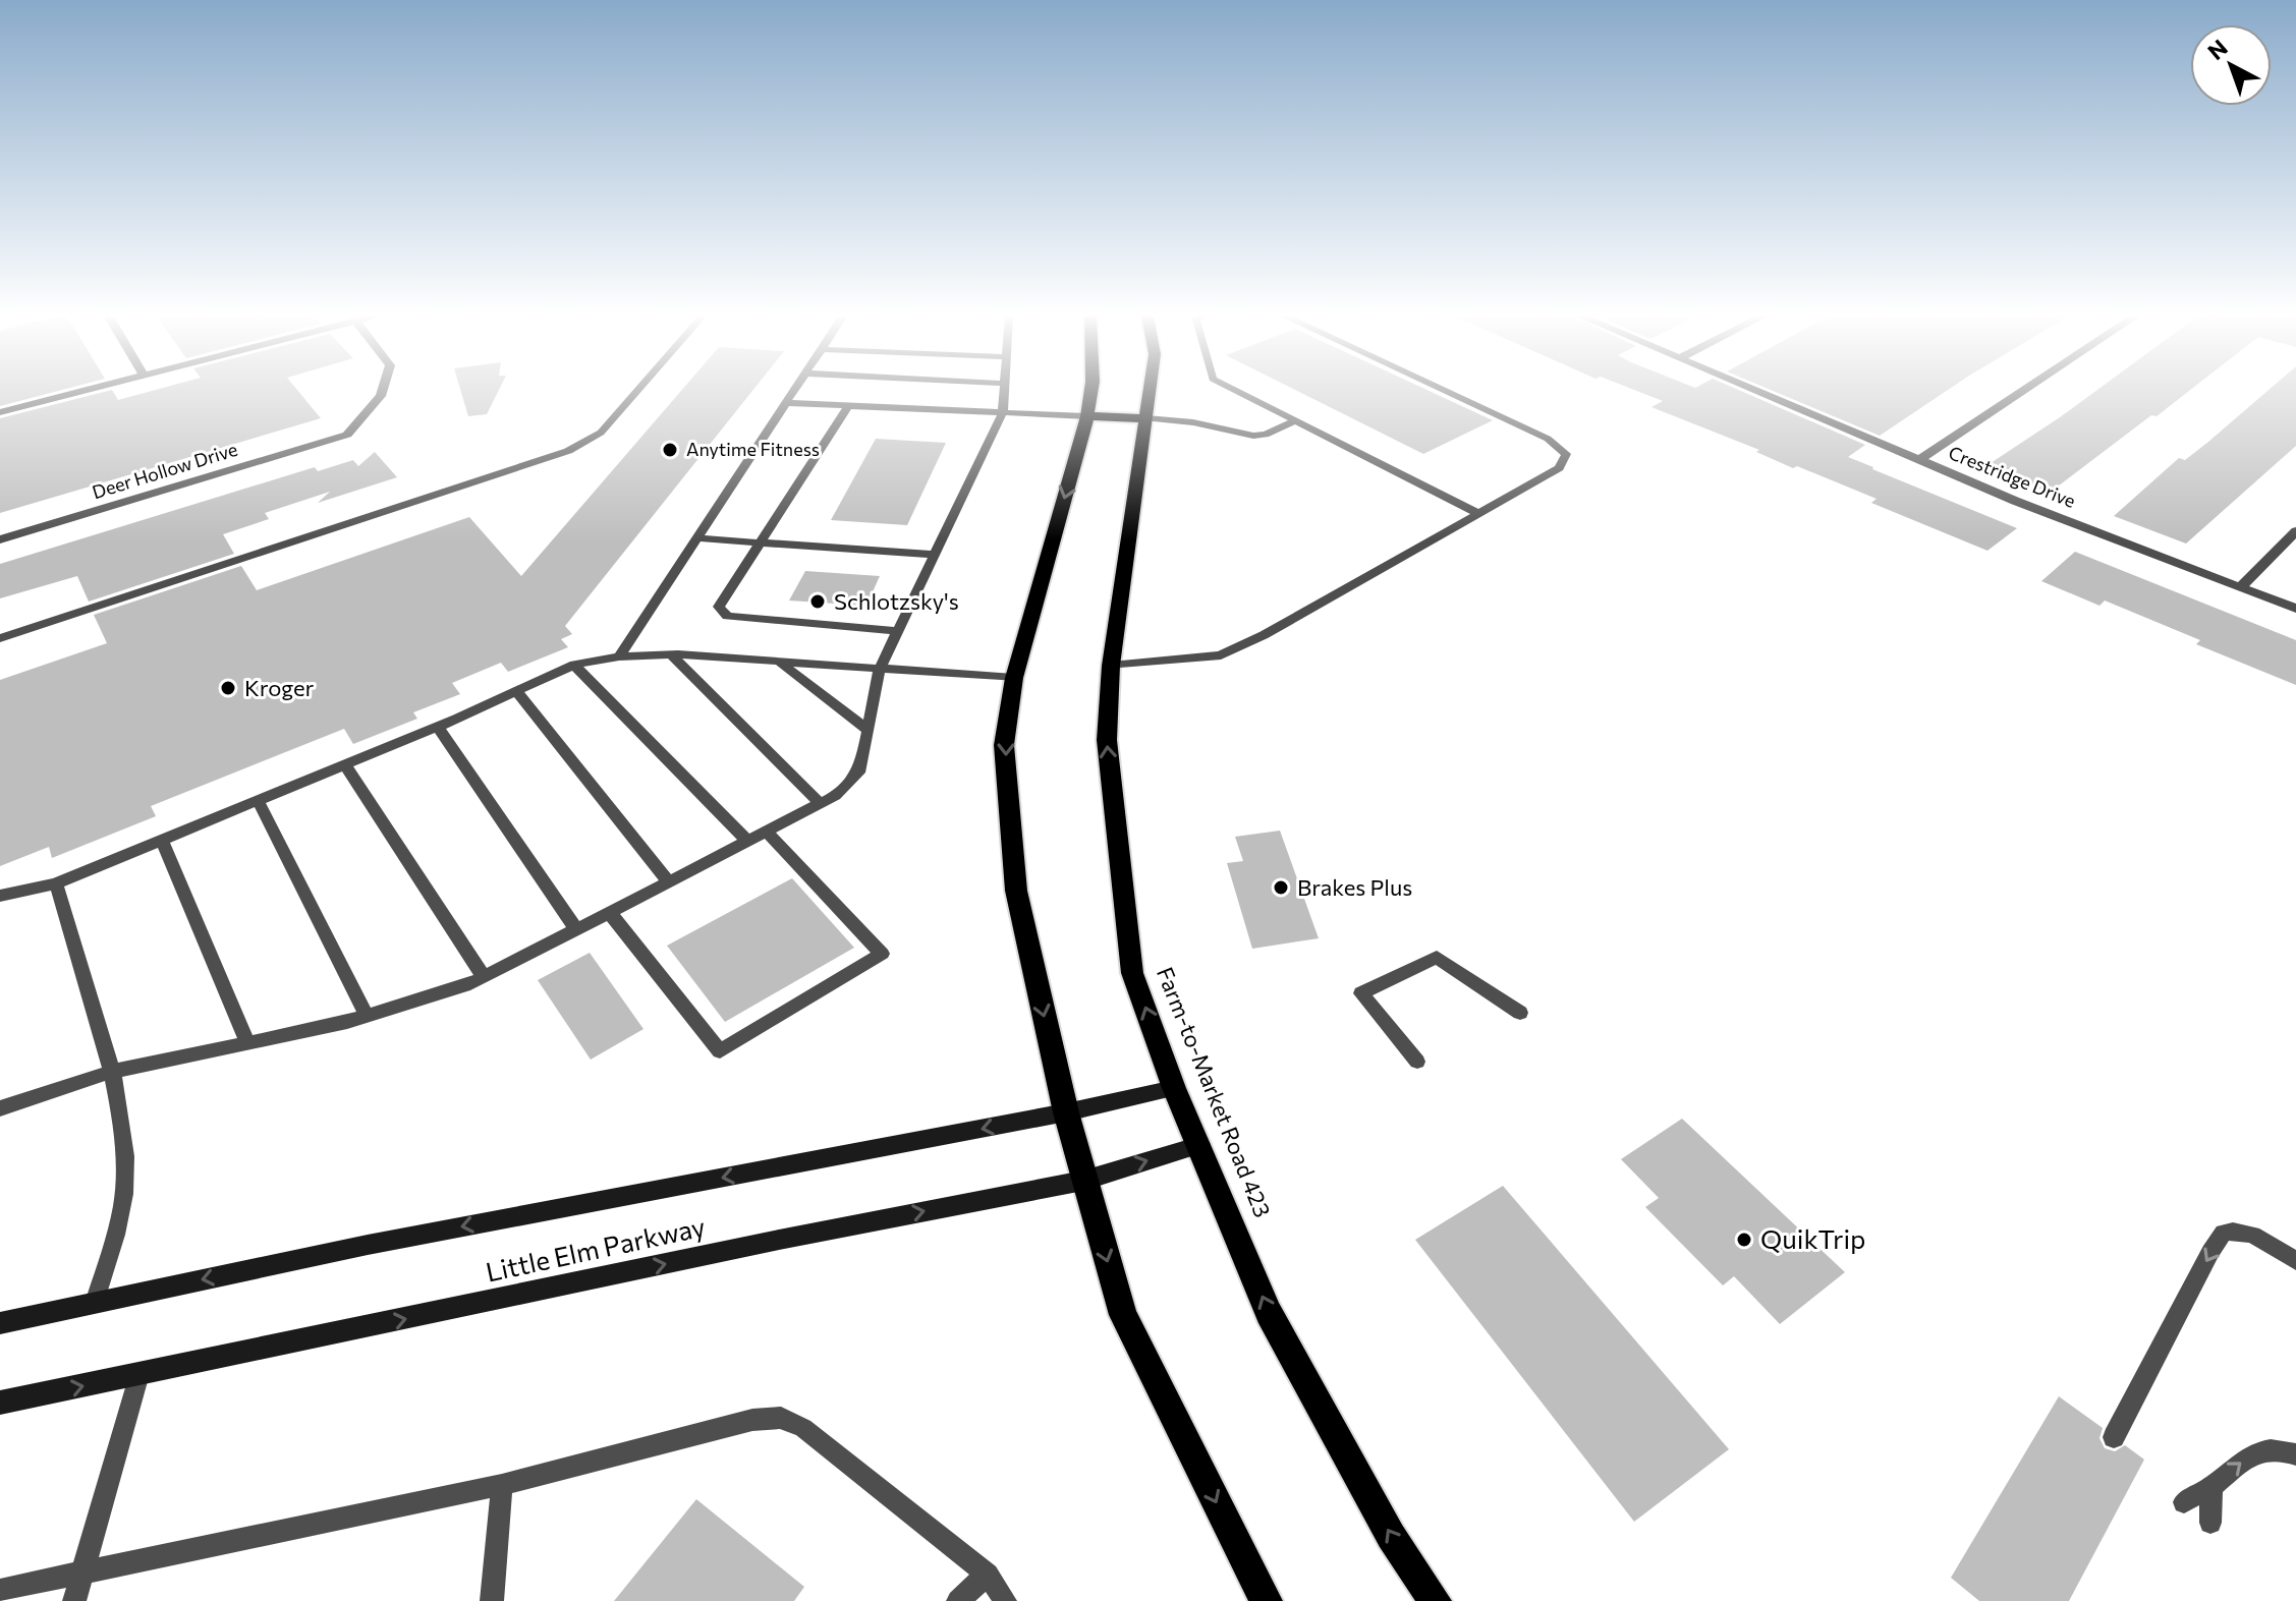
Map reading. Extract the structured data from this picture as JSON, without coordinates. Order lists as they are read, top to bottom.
{
  "streets": {
    "main road": ["Farm-to-Market Road 423", "Little Elm Parkway"],
    "street": ["Deer Hollow Drive", "Crestridge Drive"]
  },
  "crossings": [
    ["Farm-to-Market Road 423", "Little Elm Parkway"]
  ],
  "places": [
    "Anytime Fitness",
    "Schlotzsky's",
    "Kroger",
    "Brakes Plus",
    "QuikTrip"
  ],
  "north": "top left"
}
